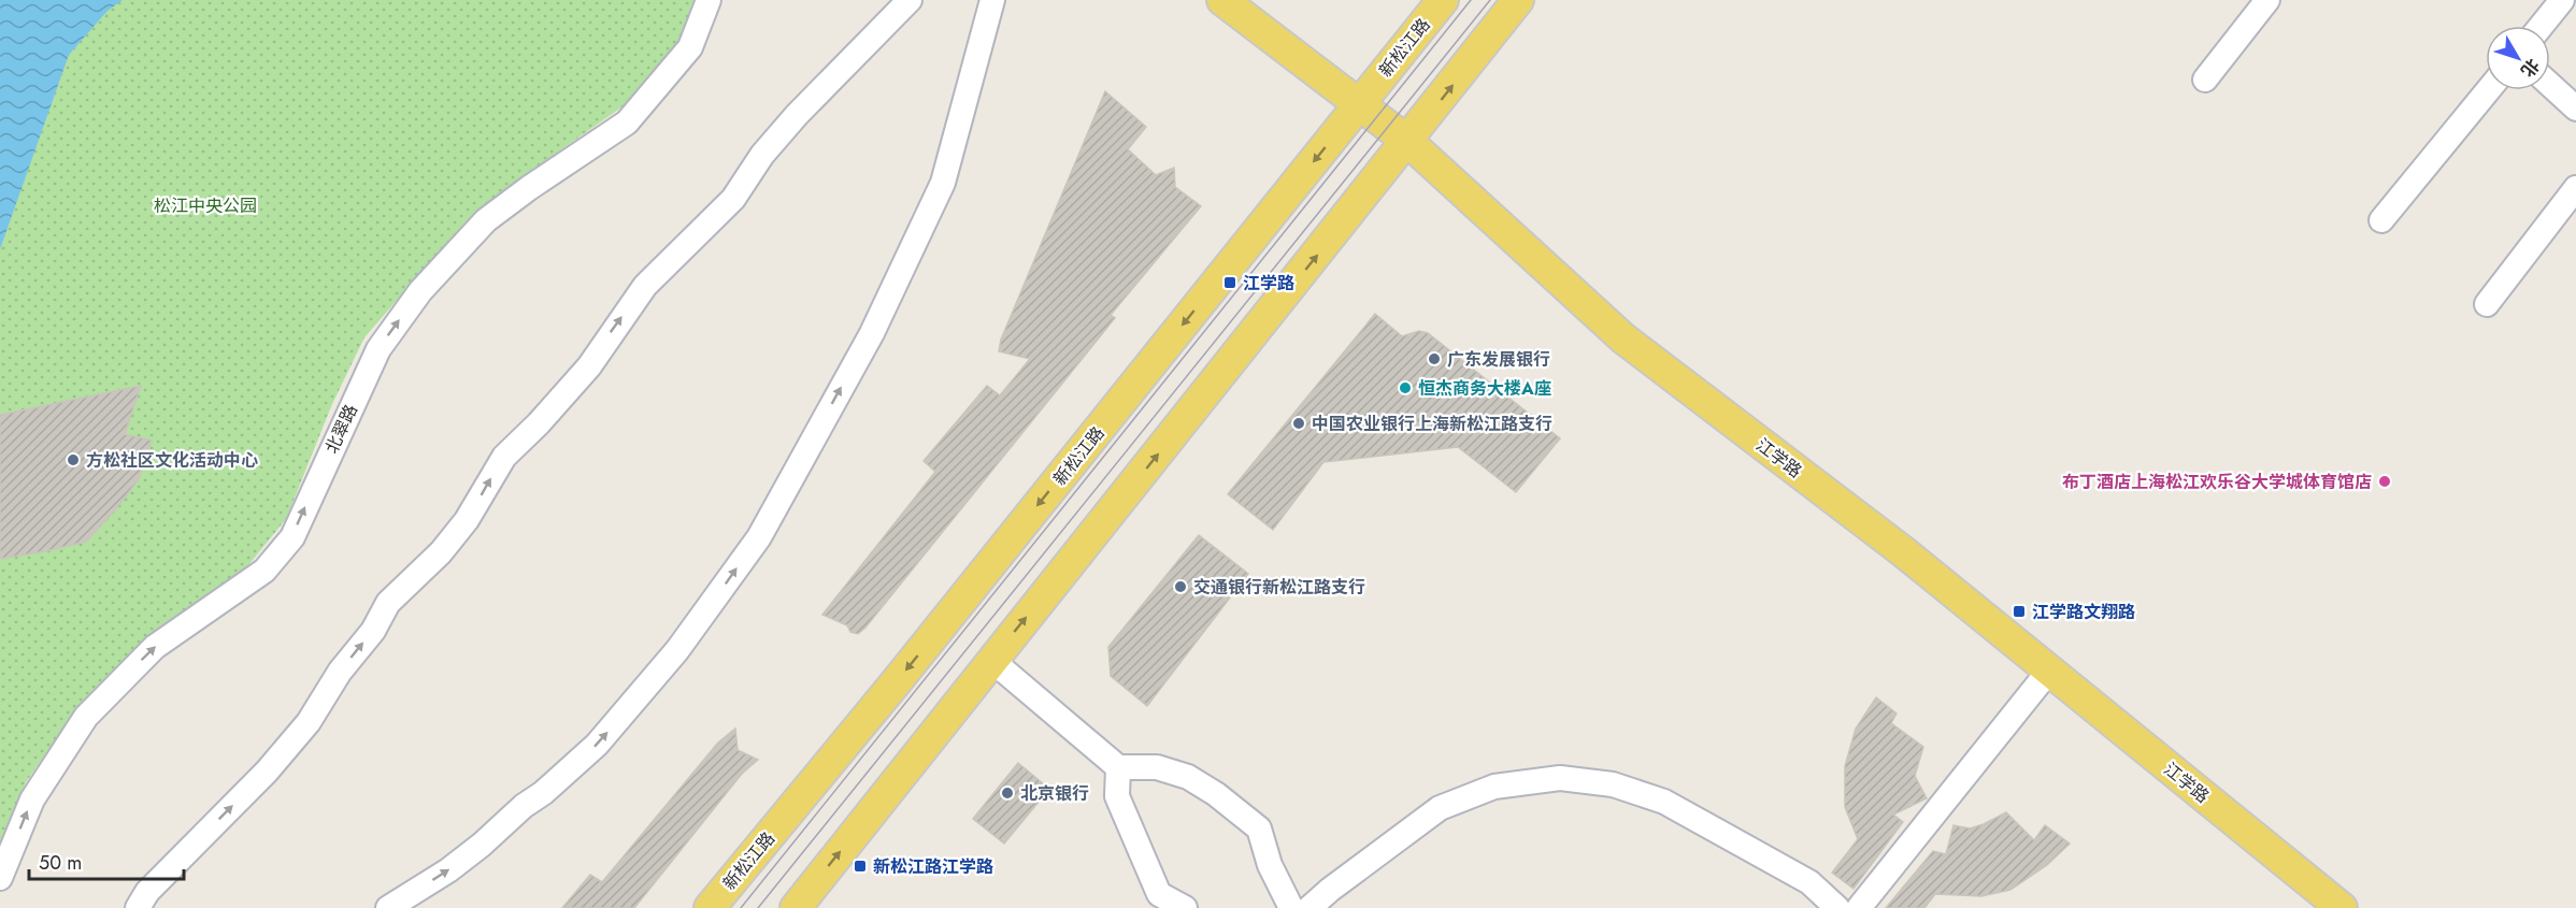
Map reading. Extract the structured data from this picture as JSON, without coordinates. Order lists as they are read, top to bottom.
{
  "streets": {
    "main road": ["新松江路", "江学路"],
    "street": ["北翠路"]
  },
  "crossings": [
    ["新松江路", "江学路"]
  ],
  "parks": ["松江中央公园"],
  "places": {
    "transit": ["江学路", "江学路文翔路", "新松江路江学路"],
    "other": [
      "广东发展银行",
      "恒杰商务大楼A座",
      "中国农业银行上海新松江路支行",
      "方松社区文化活动中心",
      "布丁酒店上海松江欢乐谷大学城体育馆店",
      "交通银行新松江路支行",
      "北京银行"
    ]
  },
  "scale_bar": "50 m",
  "north": "bottom right"
}
